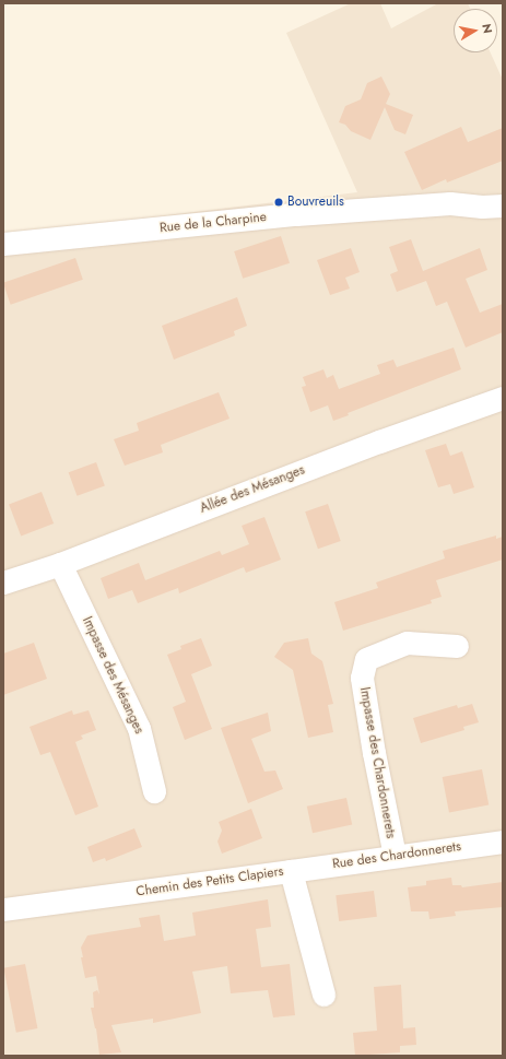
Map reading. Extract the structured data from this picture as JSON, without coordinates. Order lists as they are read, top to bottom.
{
  "streets": {
    "street": [
      "Rue de la Charpine",
      "Allée des Mésanges",
      "Impasse des Mésanges",
      "Impasse des Chardonnerets",
      "Rue des Chardonnerets",
      "Chemin des Petits Clapiers"
    ]
  },
  "crossings": [
    ["Allée des Mésanges", "Impasse des Mésanges"],
    ["Impasse des Chardonnerets", "Rue des Chardonnerets"],
    ["Rue des Chardonnerets", "Chemin des Petits Clapiers"]
  ],
  "places": ["Bouvreuils"],
  "north": "right"
}
